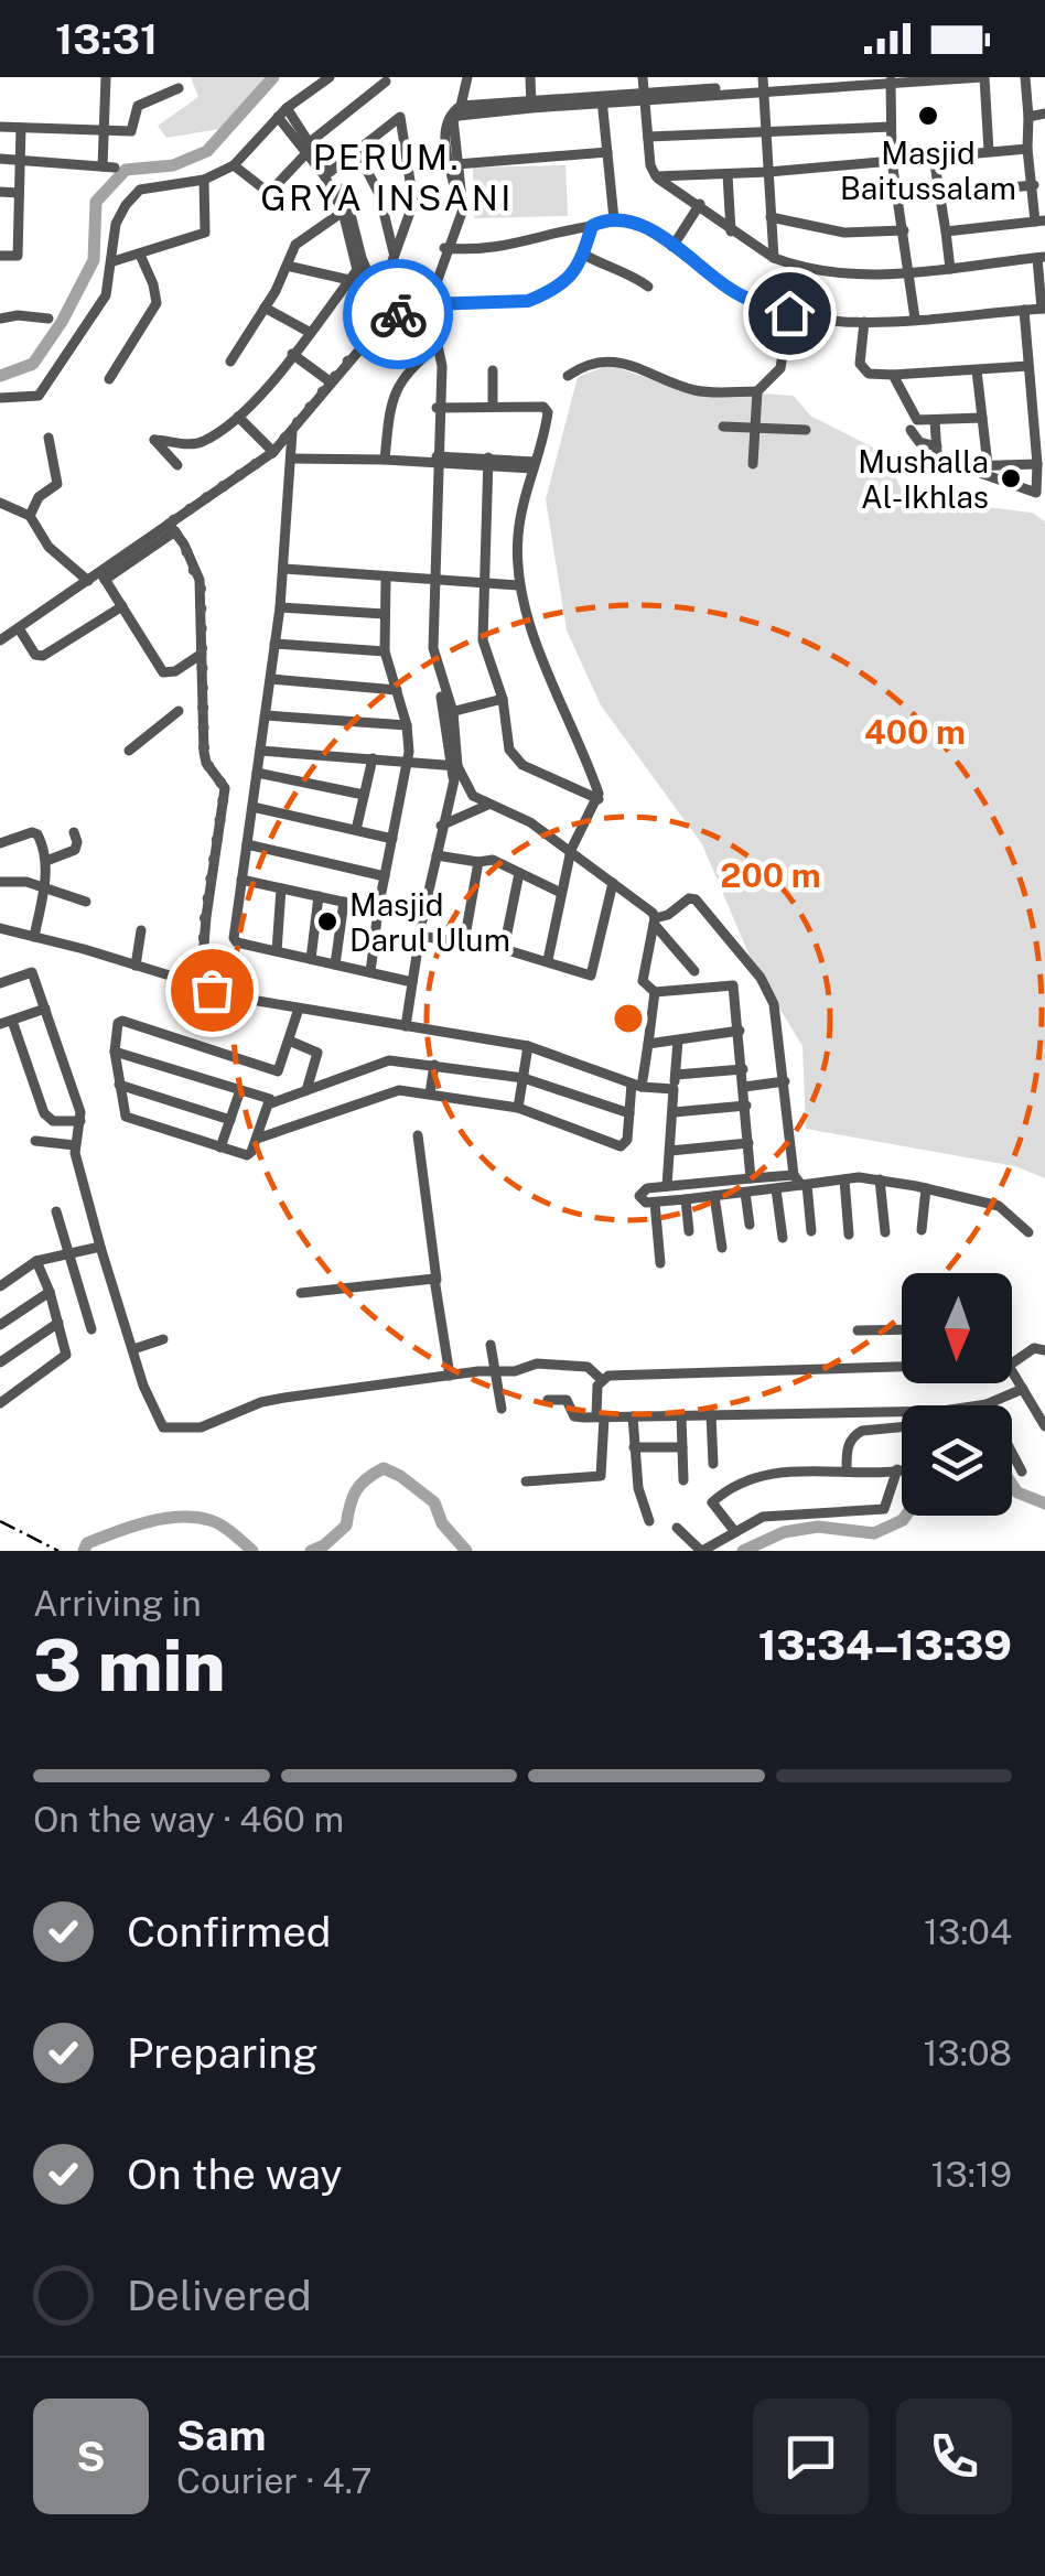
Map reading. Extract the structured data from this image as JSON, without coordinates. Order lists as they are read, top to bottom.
{
  "districts": ["PERUM. GRYA INSANI"],
  "places": ["Masjid Baitussalam", "Mushalla Al-Ikhlas", "Masjid Darul Ulum"],
  "north": "bottom",
  "page": {
    "status": "13:31",
    "heading": ["3 min", "Arriving in", "13:34–13:39"],
    "panel": ["Sam", "Courier · 4.7"],
    "bar": "On the way · 460 m",
    "list": [
      ["Confirmed", "13:04"],
      ["Preparing", "13:08"],
      ["On the way", "13:19"],
      "Delivered"
    ],
    "round": "S"
  },
  "rings": ["400 m", "200 m"]
}
